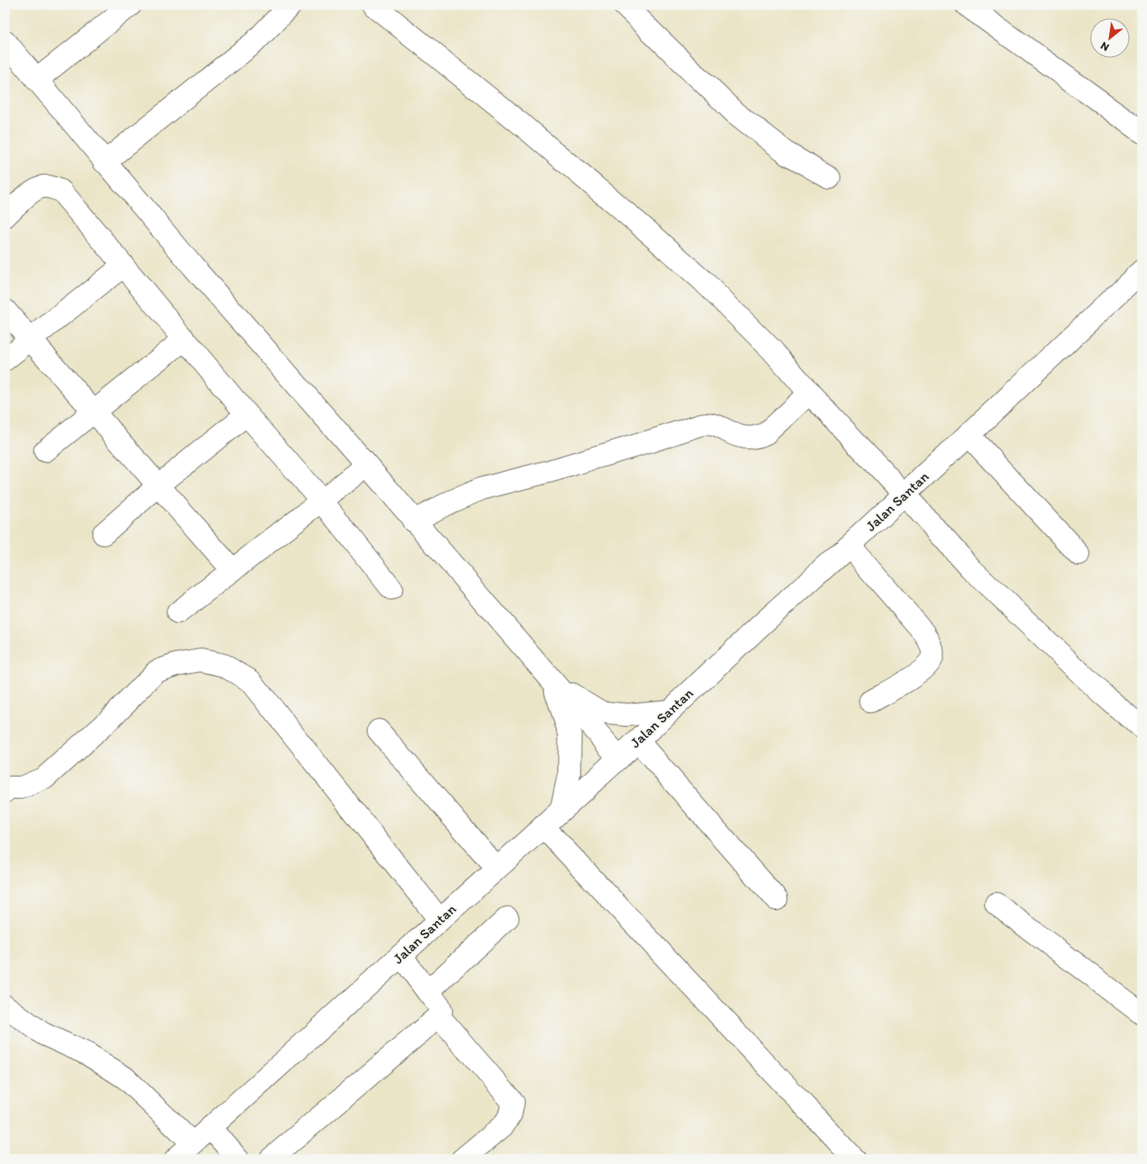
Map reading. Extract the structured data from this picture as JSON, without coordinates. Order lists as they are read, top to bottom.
{
  "streets": {
    "street": ["Jalan Santan"]
  },
  "north": "bottom left"
}
